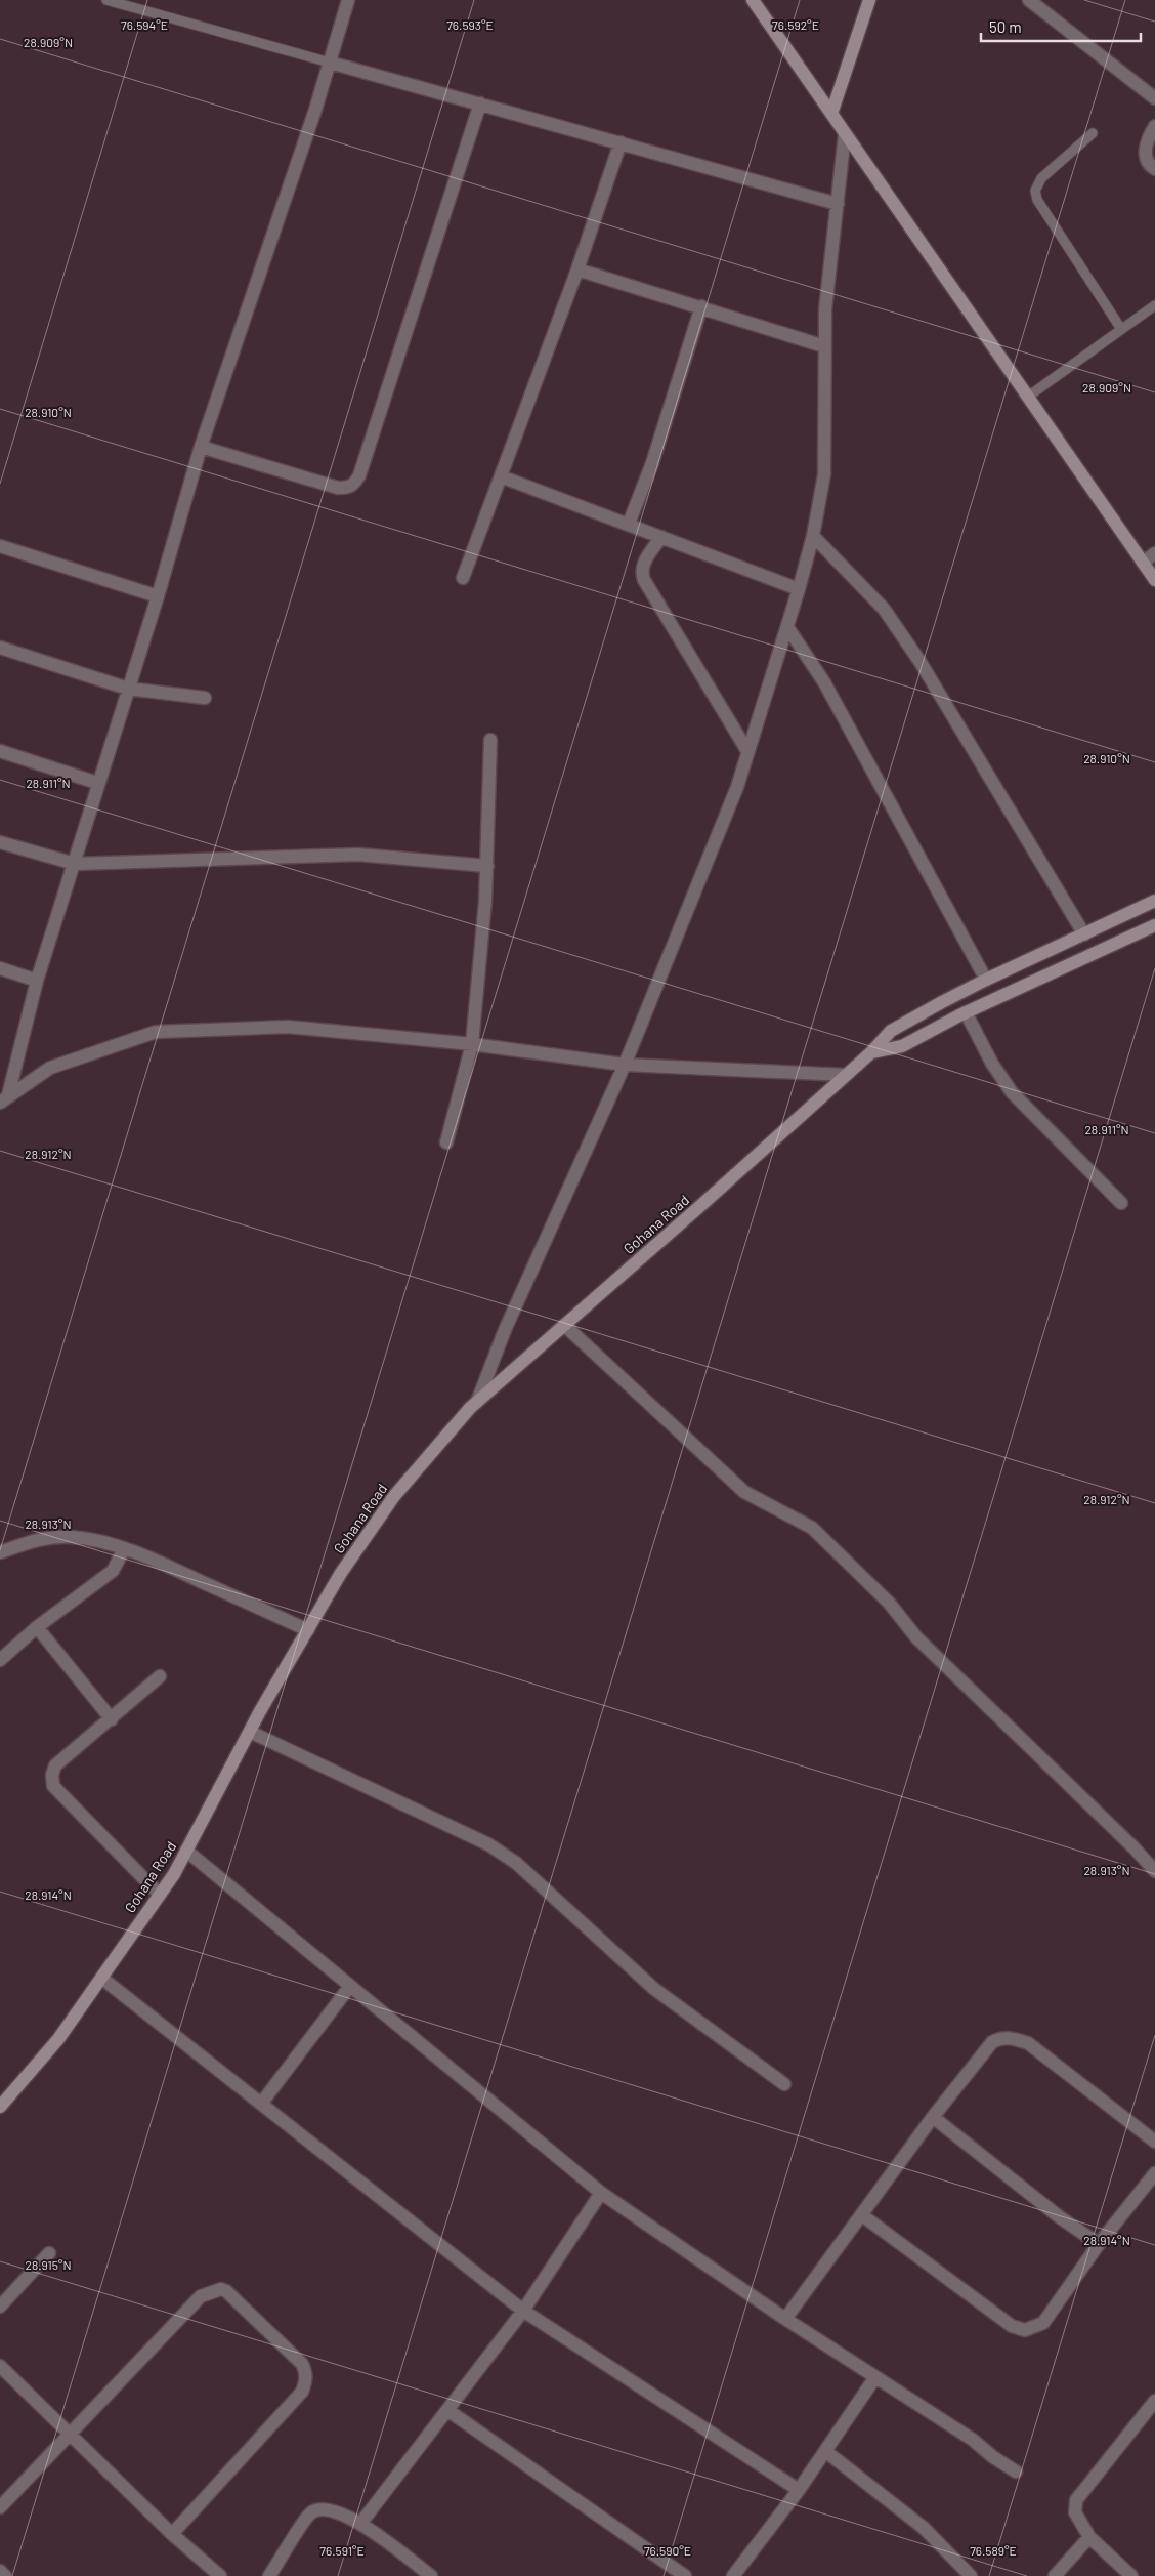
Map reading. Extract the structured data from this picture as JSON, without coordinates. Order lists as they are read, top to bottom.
{
  "streets": {
    "main road": ["Gohana Road"]
  },
  "scale_bar": "50 m",
  "coordinates": [
    "76.594°E",
    "76.593°E",
    "76.592°E",
    "28.909°N",
    "28.910°N",
    "28.911°N",
    "28.912°N",
    "28.913°N",
    "28.914°N",
    "28.915°N",
    "76.591°E",
    "76.590°E",
    "76.589°E"
  ]
}
